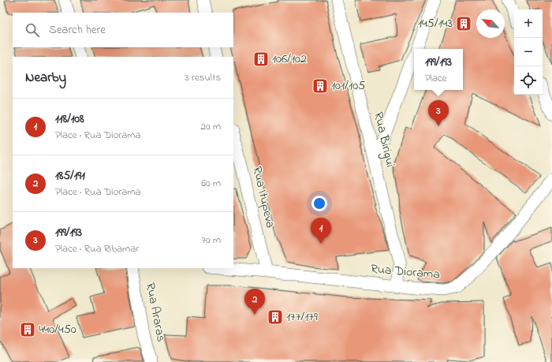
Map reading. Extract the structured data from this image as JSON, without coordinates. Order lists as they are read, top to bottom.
{
  "streets": {
    "street": [
      "Rua Birigui",
      "Rua Itupeva",
      "Rua Diorama",
      "Rua Araras"
    ]
  },
  "crossings": [
    ["Rua Birigui", "Rua Diorama"],
    ["Rua Itupeva", "Rua Diorama"]
  ],
  "places": {
    "building": [
      "145/143",
      "106/102",
      "101/105",
      "177/179",
      "440/450"
    ]
  },
  "north": "top left",
  "page": {
    "map_buttons": ["+", "−"],
    "search": "Search here",
    "popup": ["199/193", "Place"],
    "heading": ["Nearby", "3 results"],
    "list": [
      {
        "mark": "1",
        "name": "118/108",
        "note": "Place · Rua Diorama",
        "value": "20 m"
      },
      {
        "mark": "2",
        "name": "185/191",
        "note": "Place · Rua Diorama",
        "value": "60 m"
      },
      {
        "mark": "3",
        "name": "199/193",
        "note": "Place · Rua Ribamar",
        "value": "70 m"
      }
    ],
    "pins": ["3", "1", "2"]
  }
}
